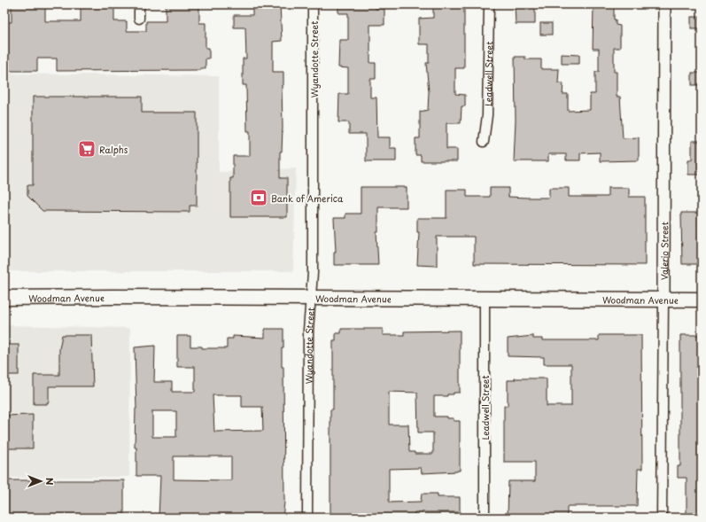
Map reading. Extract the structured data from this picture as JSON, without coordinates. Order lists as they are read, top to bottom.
{
  "streets": {
    "main road": ["Woodman Avenue"],
    "street": ["Wyandotte Street", "Leadwell Street", "Valerio Street"]
  },
  "crossings": [
    ["Wyandotte Street", "Woodman Avenue"],
    ["Leadwell Street", "Woodman Avenue"],
    ["Valerio Street", "Woodman Avenue"]
  ],
  "places": {
    "supermarket": ["Ralphs"],
    "bank": ["Bank of America"]
  },
  "north": "right"
}
